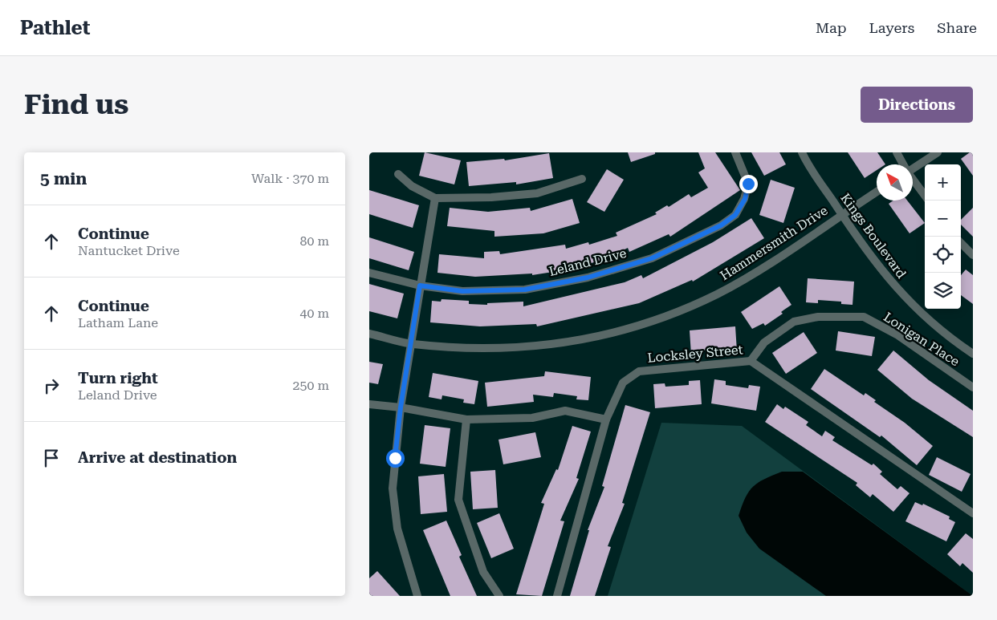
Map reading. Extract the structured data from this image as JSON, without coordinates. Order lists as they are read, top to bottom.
{
  "streets": {
    "street": [
      "Kings Boulevard",
      "Hammersmith Drive",
      "Leland Drive",
      "Lonigan Place",
      "Locksley Street"
    ]
  },
  "crossings": [
    ["Kings Boulevard", "Hammersmith Drive"],
    ["Lonigan Place", "Locksley Street"]
  ],
  "north": "top left",
  "page": {
    "header": "Pathlet",
    "nav": ["Map", "Layers", "Share"],
    "buttons": "Directions",
    "title": "Find us",
    "heading": ["5 min", "Walk · 370 m"],
    "map_buttons": ["+", "−"],
    "list": [
      ["Continue", "Nantucket Drive", "80 m"],
      ["Continue", "Latham Lane", "40 m"],
      ["Turn right", "Leland Drive", "250 m"],
      "Arrive at destination"
    ]
  }
}
